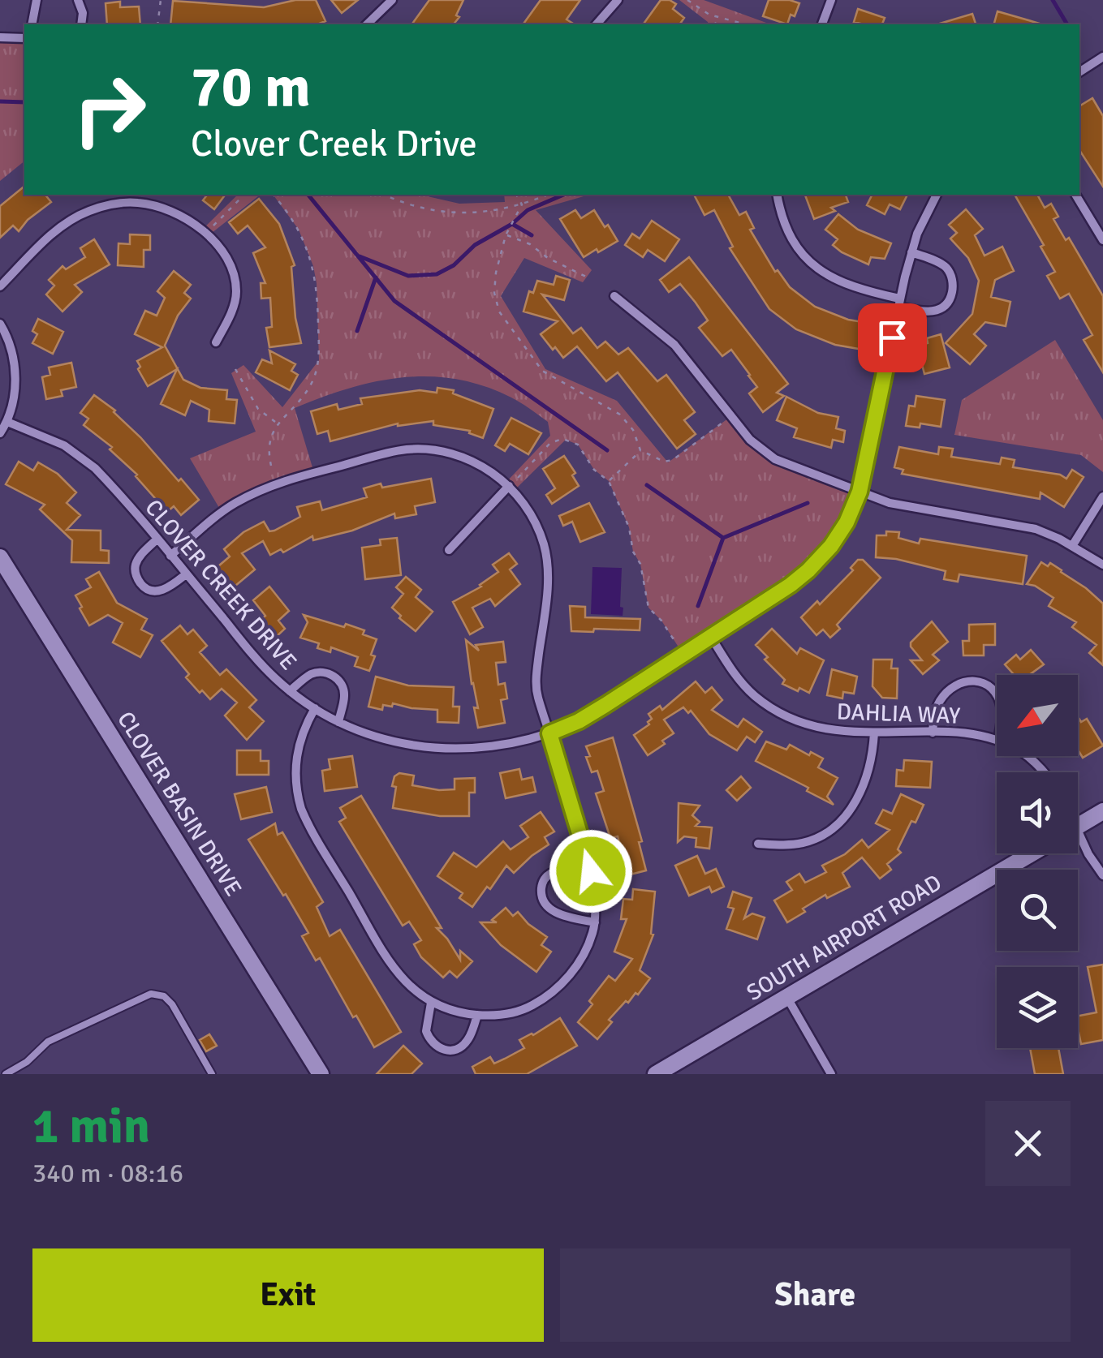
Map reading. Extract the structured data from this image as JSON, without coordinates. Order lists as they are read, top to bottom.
{
  "streets": {
    "street": [
      "CLOVER CREEK DRIVE",
      "DAHLIA WAY",
      "CLOVER BASIN DRIVE",
      "SOUTH AIRPORT ROAD"
    ]
  },
  "crossings": [
    ["CLOVER CREEK DRIVE", "DAHLIA WAY"]
  ],
  "north": "bottom left",
  "page": {
    "turn": ["70 m", "Clover Creek Drive"],
    "heading": ["1 min", "340 m · 08:16"],
    "buttons": ["Exit", "Share"]
  }
}
